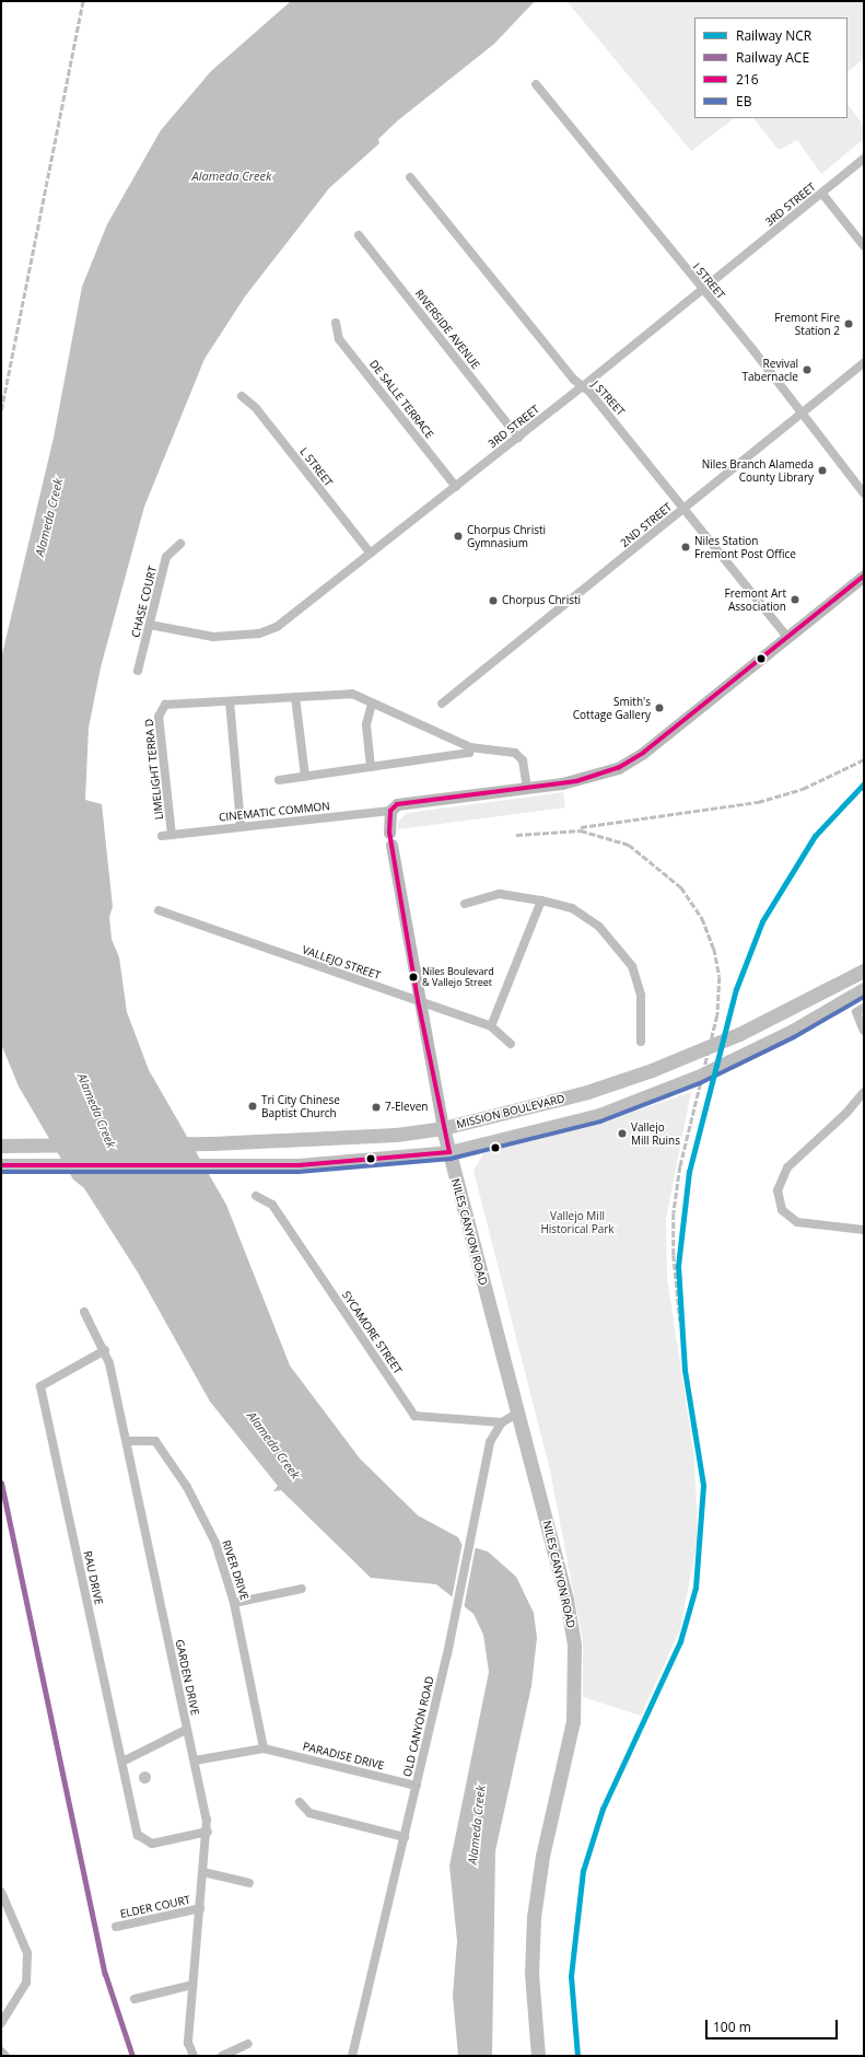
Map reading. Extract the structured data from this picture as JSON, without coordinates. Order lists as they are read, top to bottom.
{
  "streets": {
    "main road": ["MISSION BOULEVARD", "NILES CANYON ROAD"],
    "street": [
      "3RD STREET",
      "I STREET",
      "RIVERSIDE AVENUE",
      "J STREET",
      "DE SALLE TERRACE",
      "L STREET",
      "2ND STREET",
      "CHASE COURT",
      "LIMELIGHT TERRA D",
      "CINEMATIC COMMON",
      "VALLEJO STREET",
      "SYCAMORE STREET",
      "RIVER DRIVE",
      "RAU DRIVE",
      "GARDEN DRIVE",
      "OLD CANYON ROAD",
      "PARADISE DRIVE",
      "ELDER COURT"
    ]
  },
  "crossings": [
    ["3RD STREET", "I STREET"],
    ["3RD STREET", "RIVERSIDE AVENUE"],
    ["3RD STREET", "J STREET"],
    ["3RD STREET", "DE SALLE TERRACE"],
    ["3RD STREET", "L STREET"],
    ["3RD STREET", "CHASE COURT"],
    ["I STREET", "2ND STREET"],
    ["J STREET", "2ND STREET"],
    ["LIMELIGHT TERRA D", "CINEMATIC COMMON"],
    ["MISSION BOULEVARD", "NILES CANYON ROAD"],
    ["NILES CANYON ROAD", "OLD CANYON ROAD"],
    ["SYCAMORE STREET", "OLD CANYON ROAD"],
    ["RIVER DRIVE", "GARDEN DRIVE"],
    ["RIVER DRIVE", "PARADISE DRIVE"],
    ["RAU DRIVE", "GARDEN DRIVE"],
    ["GARDEN DRIVE", "ELDER COURT"],
    ["OLD CANYON ROAD", "PARADISE DRIVE"]
  ],
  "water": ["Alameda Creek"],
  "parks": ["Vallejo Mill Historical Park"],
  "places": [
    "Fremont Fire Station 2",
    "Revival Tabernacle",
    "Niles Branch Alameda County Library",
    "Chorpus Christi Gymnasium",
    "Niles Station Fremont Post Office",
    "Fremont Art Association",
    "Chorpus Christi",
    "Smith's Cottage Gallery",
    "Niles Boulevard & Vallejo Street",
    "Tri City Chinese Baptist Church",
    "7-Eleven",
    "Vallejo Mill Ruins"
  ],
  "lines": [
    "transit line 216",
    "rail line NCR",
    "transit line EB",
    "rail line ACE"
  ],
  "legend": [
    "Railway NCR",
    "Railway ACE",
    "216",
    "EB"
  ],
  "scale_bar": "100 m"
}
